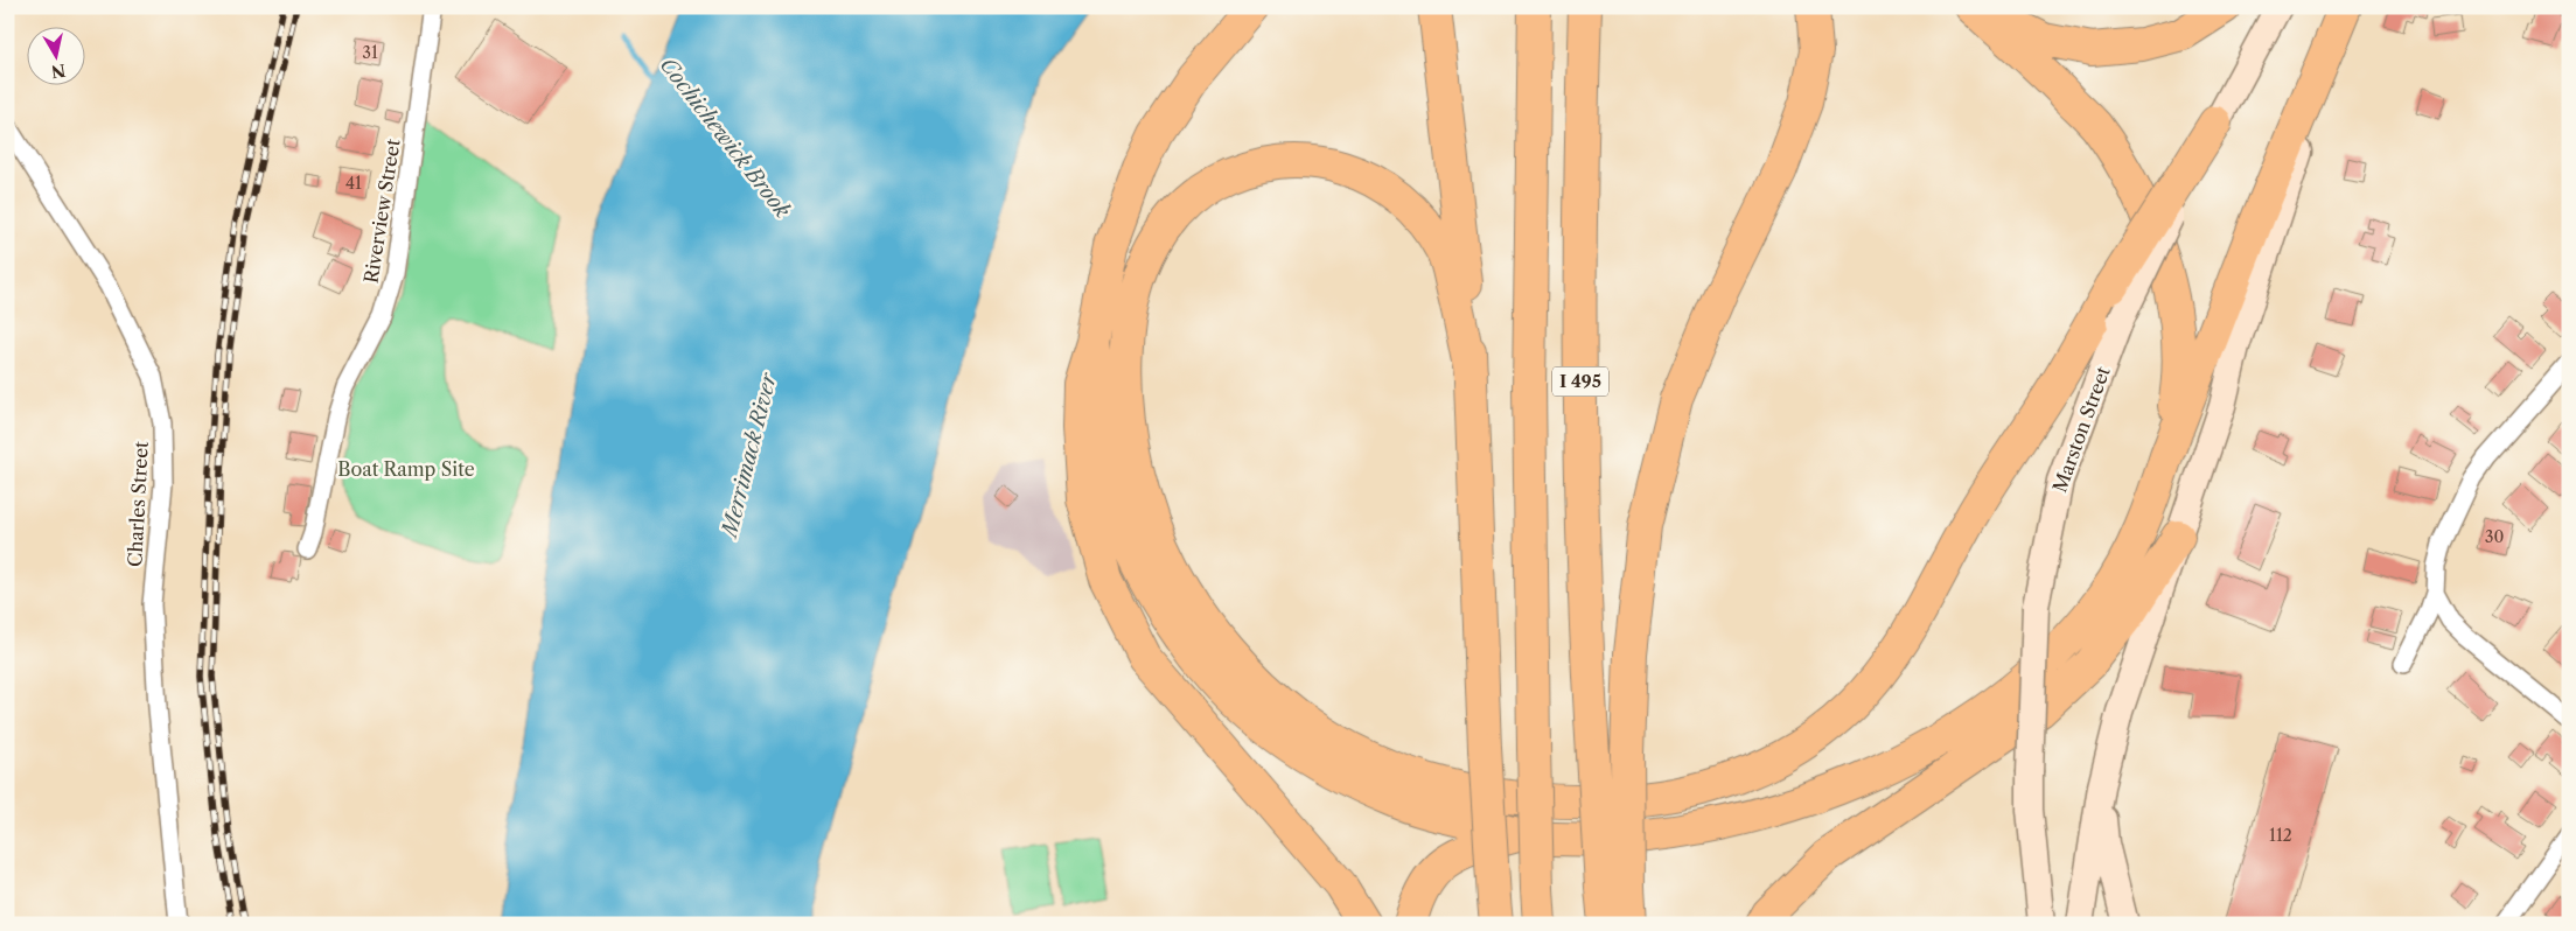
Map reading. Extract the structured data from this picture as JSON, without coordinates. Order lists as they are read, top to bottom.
{
  "streets": {
    "highway": ["I 495"],
    "main road": ["Marston Street"],
    "street": ["Riverview Street", "Charles Street"]
  },
  "water": ["Cochichewick Brook", "Merrimack River"],
  "parks": ["Boat Ramp Site"],
  "house_numbers": [
    "31",
    "41",
    "30",
    "112"
  ],
  "north": "bottom"
}
